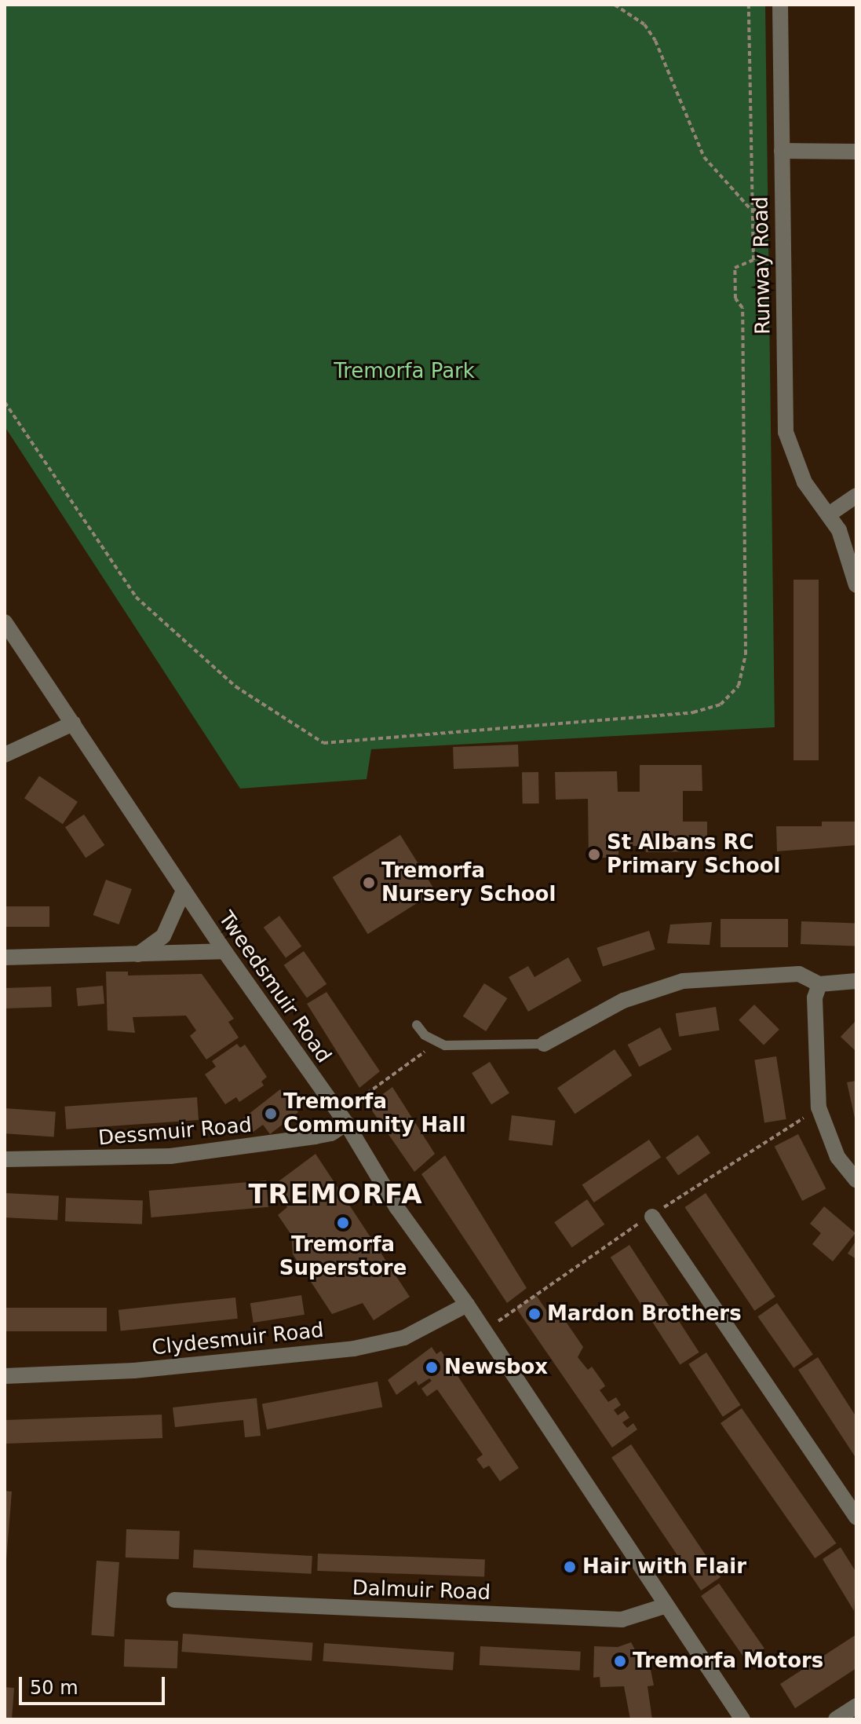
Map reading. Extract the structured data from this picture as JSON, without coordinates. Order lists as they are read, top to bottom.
{
  "streets": {
    "street": [
      "Runway Road",
      "Tweedsmuir Road",
      "Dessmuir Road",
      "Clydesmuir Road",
      "Dalmuir Road"
    ]
  },
  "crossings": [
    ["Tweedsmuir Road", "Dessmuir Road"],
    ["Tweedsmuir Road", "Clydesmuir Road"],
    ["Tweedsmuir Road", "Dalmuir Road"]
  ],
  "districts": ["TREMORFA"],
  "parks": ["Tremorfa Park"],
  "places": [
    "St Albans RC Primary School",
    "Tremorfa Nursery School",
    "Tremorfa Community Hall",
    "Tremorfa Superstore",
    "Mardon Brothers",
    "Newsbox",
    "Hair with Flair",
    "Tremorfa Motors"
  ],
  "scale_bar": "50 m"
}
